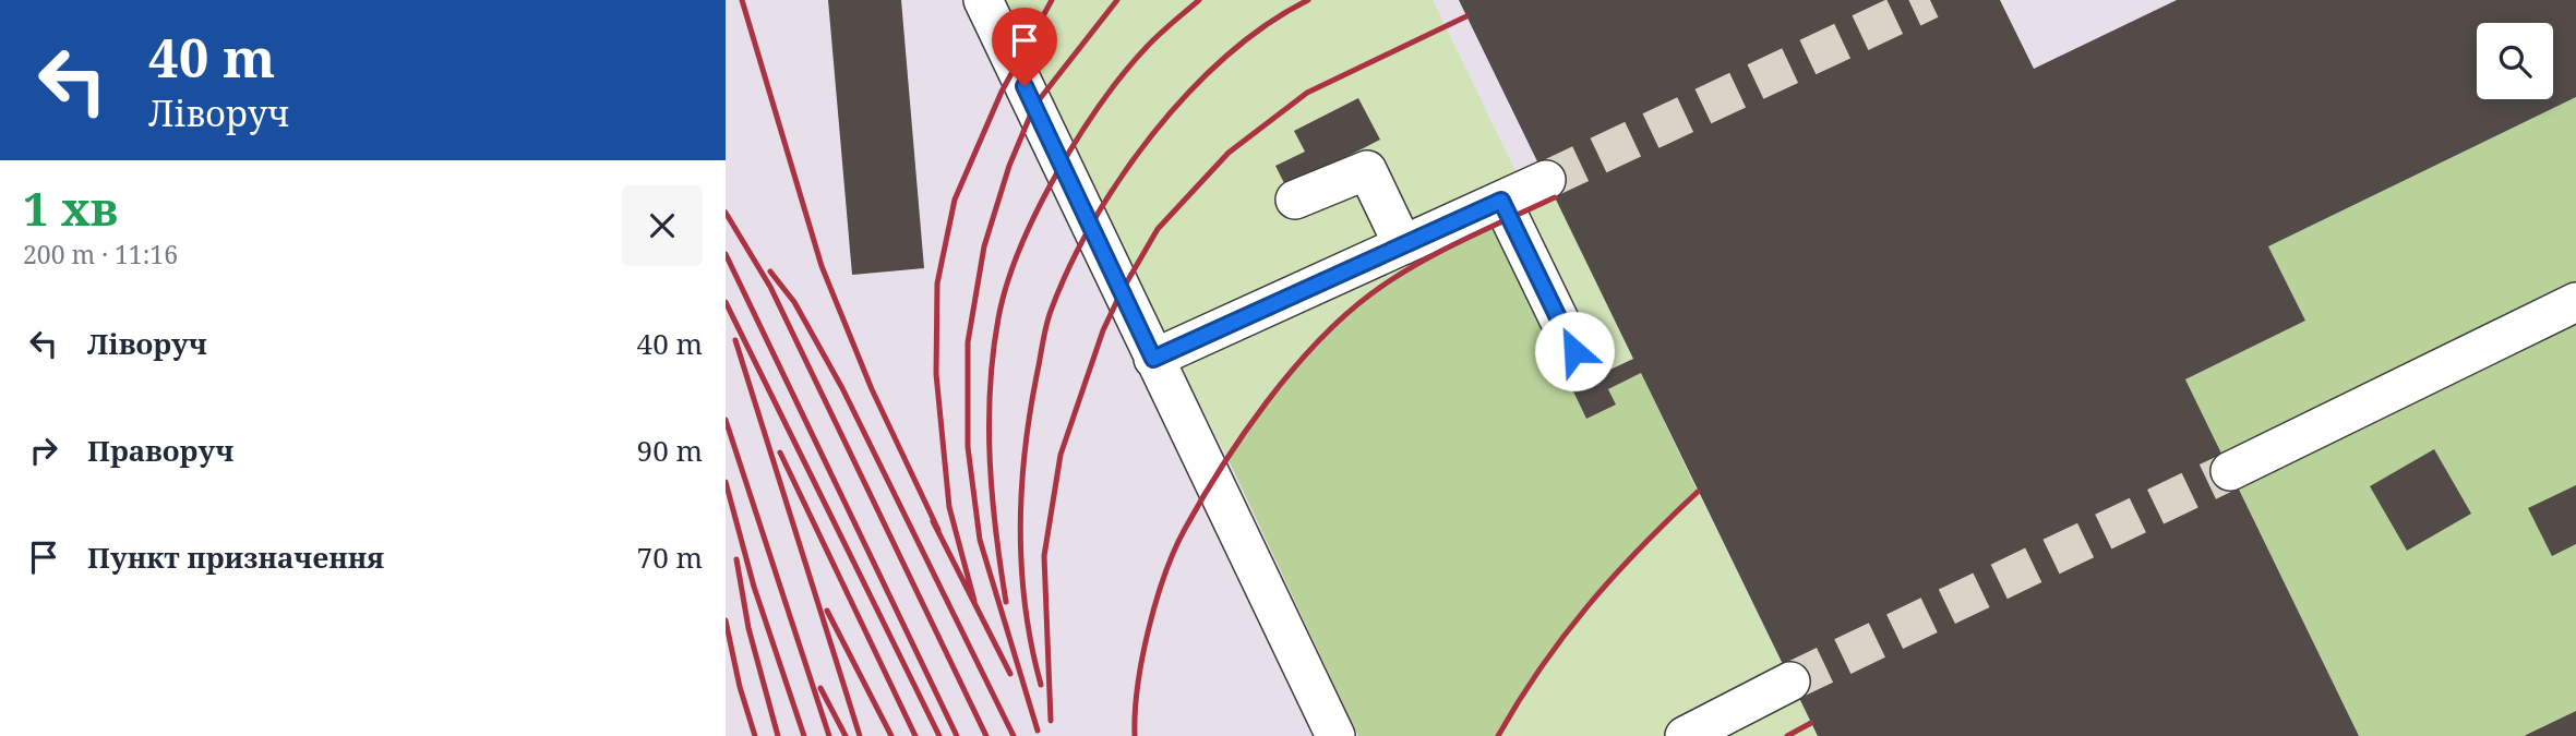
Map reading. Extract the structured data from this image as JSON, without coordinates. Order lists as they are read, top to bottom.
{
  "page": {
    "turn": ["40 m", "Ліворуч"],
    "heading": ["1 хв", "200 m · 11:16"],
    "list": [
      {
        "name": "Ліворуч",
        "value": "40 m"
      },
      {
        "name": "Праворуч",
        "value": "90 m"
      },
      {
        "name": "Пункт призначення",
        "value": "70 m"
      }
    ]
  }
}
